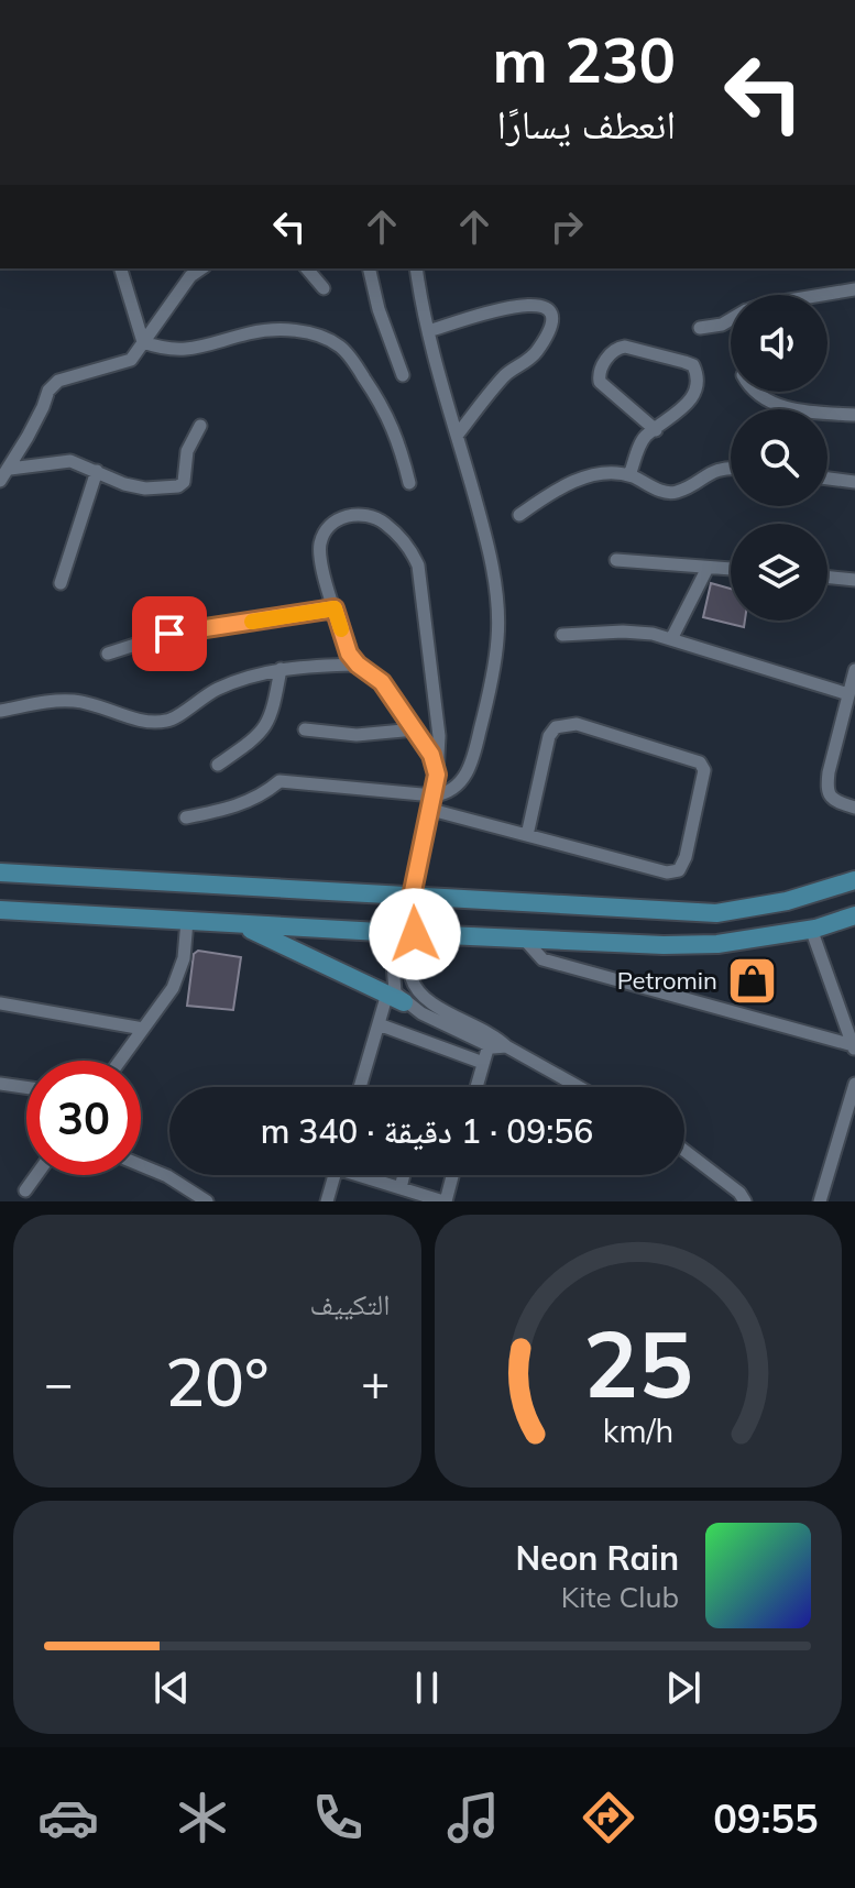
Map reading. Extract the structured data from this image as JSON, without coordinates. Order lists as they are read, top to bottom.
{
  "places": {
    "shop": ["Petromin"]
  },
  "page": {
    "turn": ["230 m", "انعطف يسارًا"],
    "limit": "30",
    "trip": "09:56 · 1 دقيقة · 340 m",
    "tile": "التكييف",
    "heat": ["−", "20°", "+"],
    "song": ["Neon Rain", "Kite Club"],
    "tabs": "09:55",
    "gauge": ["25", "km/h"]
  }
}
